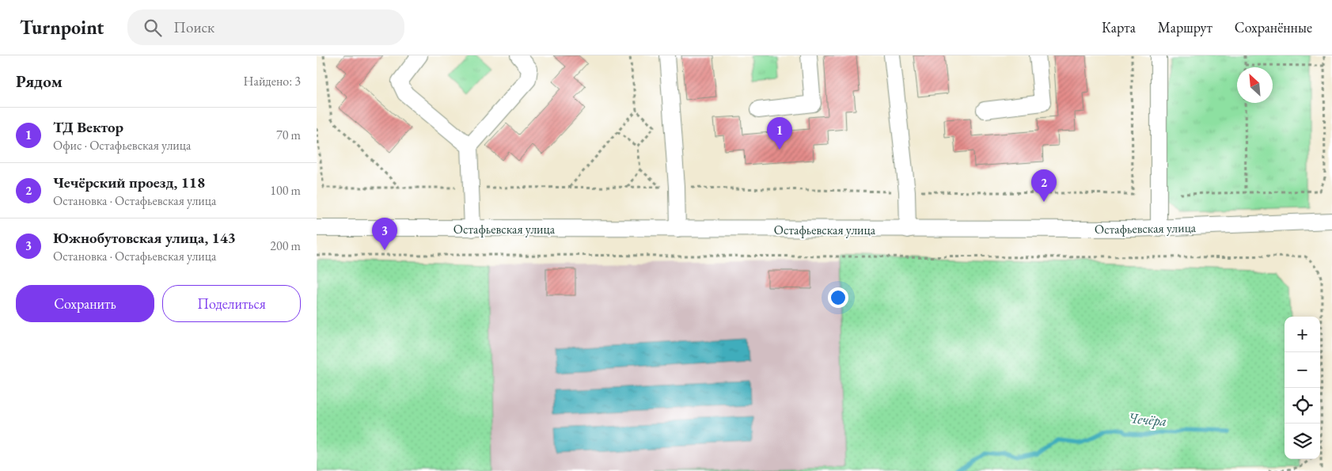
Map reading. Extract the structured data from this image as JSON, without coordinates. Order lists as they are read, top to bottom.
{
  "streets": {
    "street": ["Остафьевская улица"]
  },
  "water": ["Чечёра"],
  "north": "top left",
  "page": {
    "header": "Turnpoint",
    "search": "Поиск",
    "nav": ["Карта", "Маршрут", "Сохранённые"],
    "heading": ["Рядом", "Найдено: 3"],
    "list": [
      {
        "mark": "1",
        "name": "ТД Вектор",
        "note": "Офис · Остафьевская улица",
        "value": "70 m"
      },
      {
        "mark": "2",
        "name": "Чечёрский проезд, 118",
        "note": "Остановка · Остафьевская улица",
        "value": "100 m"
      },
      {
        "mark": "3",
        "name": "Южнобутовская улица, 143",
        "note": "Остановка · Остафьевская улица",
        "value": "200 m"
      }
    ],
    "pins": ["1", "2", "3"],
    "buttons": ["Сохранить", "Поделиться"],
    "map_buttons": ["+", "−"]
  }
}
